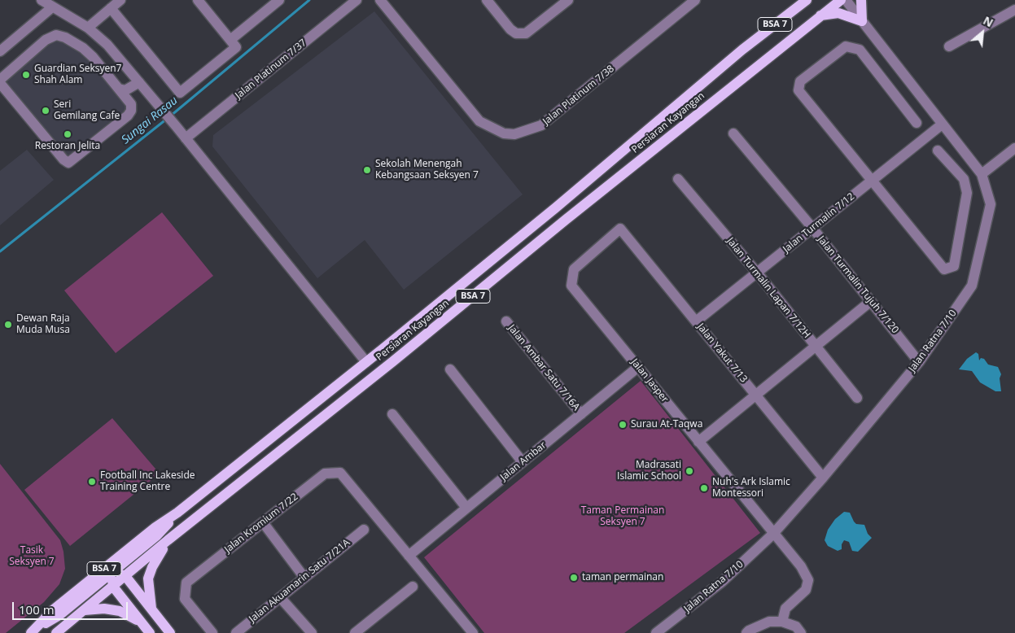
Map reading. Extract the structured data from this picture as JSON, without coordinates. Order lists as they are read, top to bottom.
{
  "streets": {
    "main road": ["BSA 7", "Persiaran Kayangan"],
    "street": [
      "Jalan Platinum 7/37",
      "Jalan Platinum 7/38",
      "Jalan Turmalin 7/12",
      "Jalan Turmalin Tujuh 7/120",
      "Jalan Turmalin Lapan 7/12H",
      "Jalan Ratna 7/10",
      "Jalan Yakut 7/13",
      "Jalan Ambar Satu 7/16A",
      "Jalan Jasper",
      "Jalan Ambar",
      "Jalan Kromium 7/22",
      "Jalan Akuamarin Satu 7/21A"
    ]
  },
  "crossings": [
    ["Jalan Turmalin 7/12", "Jalan Turmalin Tujuh 7/120"],
    ["Jalan Turmalin 7/12", "Jalan Turmalin Lapan 7/12H"],
    ["Jalan Turmalin 7/12", "Jalan Ratna 7/10"],
    ["Jalan Turmalin 7/12", "Jalan Yakut 7/13"],
    ["Jalan Turmalin Tujuh 7/120", "Jalan Ratna 7/10"],
    ["Jalan Ratna 7/10", "Jalan Yakut 7/13"],
    ["Jalan Ratna 7/10", "Jalan Jasper"],
    ["Jalan Yakut 7/13", "Jalan Jasper"],
    ["Jalan Ambar Satu 7/16A", "Jalan Ambar"],
    ["Jalan Jasper", "Jalan Ambar"],
    ["Jalan Ambar", "Jalan Kromium 7/22"]
  ],
  "water": ["Sungai Rasau"],
  "parks": ["Taman Permainan Seksyen 7", "Tasik Seksyen 7"],
  "places": [
    "Guardian Seksyen7 Shah Alam",
    "Seri Gemilang Cafe",
    "Restoran Jelita",
    "Sekolah Menengah Kebangsaan Seksyen 7",
    "Dewan Raja Muda Musa",
    "Surau At-Taqwa",
    "Madrasati Islamic School",
    "Football Inc Lakeside Training Centre",
    "Nuh's Ark Islamic Montessori",
    "taman permainan"
  ],
  "scale_bar": "100 m",
  "north": "top right"
}
